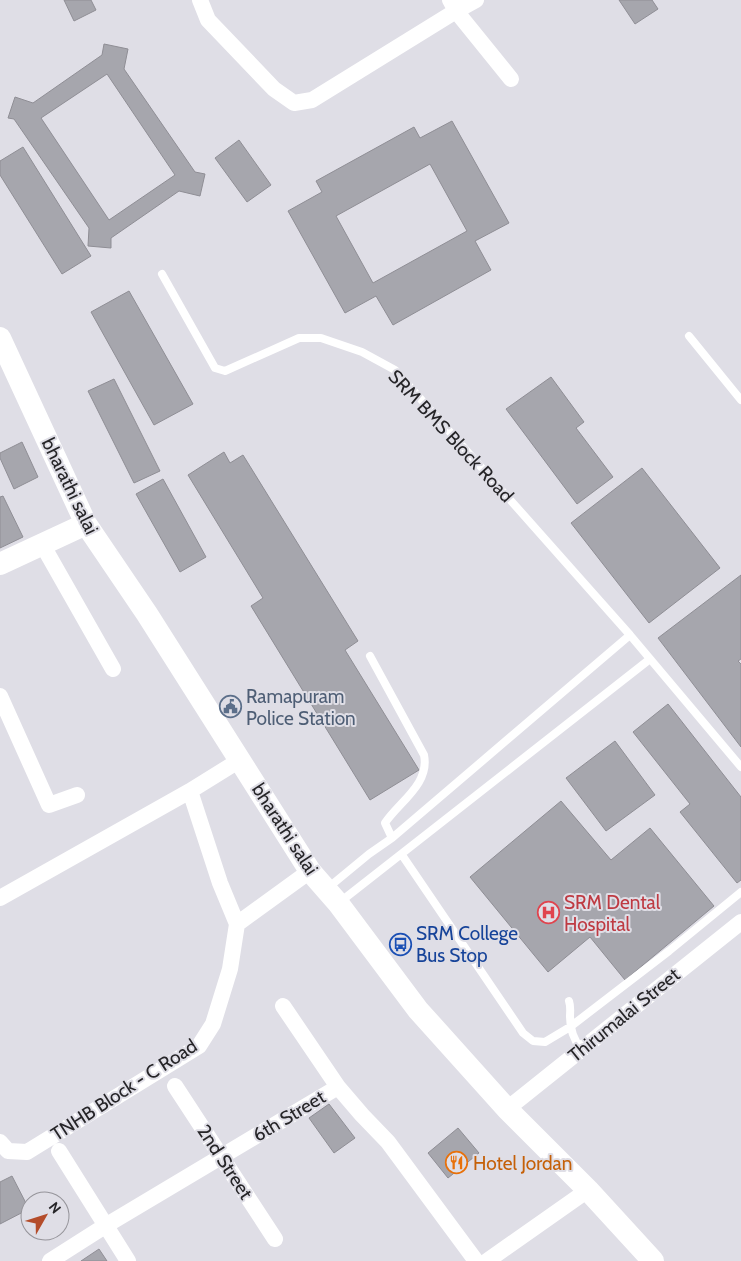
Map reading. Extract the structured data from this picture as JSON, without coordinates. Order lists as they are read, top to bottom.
{
  "streets": {
    "street": [
      "bharathi salai",
      "Thirumalai Street",
      "TNHB Block - C Road",
      "6th Street",
      "2nd Street"
    ],
    "lane": ["SRM BMS Block Road"]
  },
  "crossings": [
    ["bharathi salai", "Thirumalai Street"],
    ["6th Street", "2nd Street"]
  ],
  "places": {
    "public building": ["Ramapuram Police Station"],
    "hospital": ["SRM Dental Hospital"],
    "bus stop": ["SRM College Bus Stop"],
    "restaurant": ["Hotel Jordan"]
  },
  "north": "top right"
}
